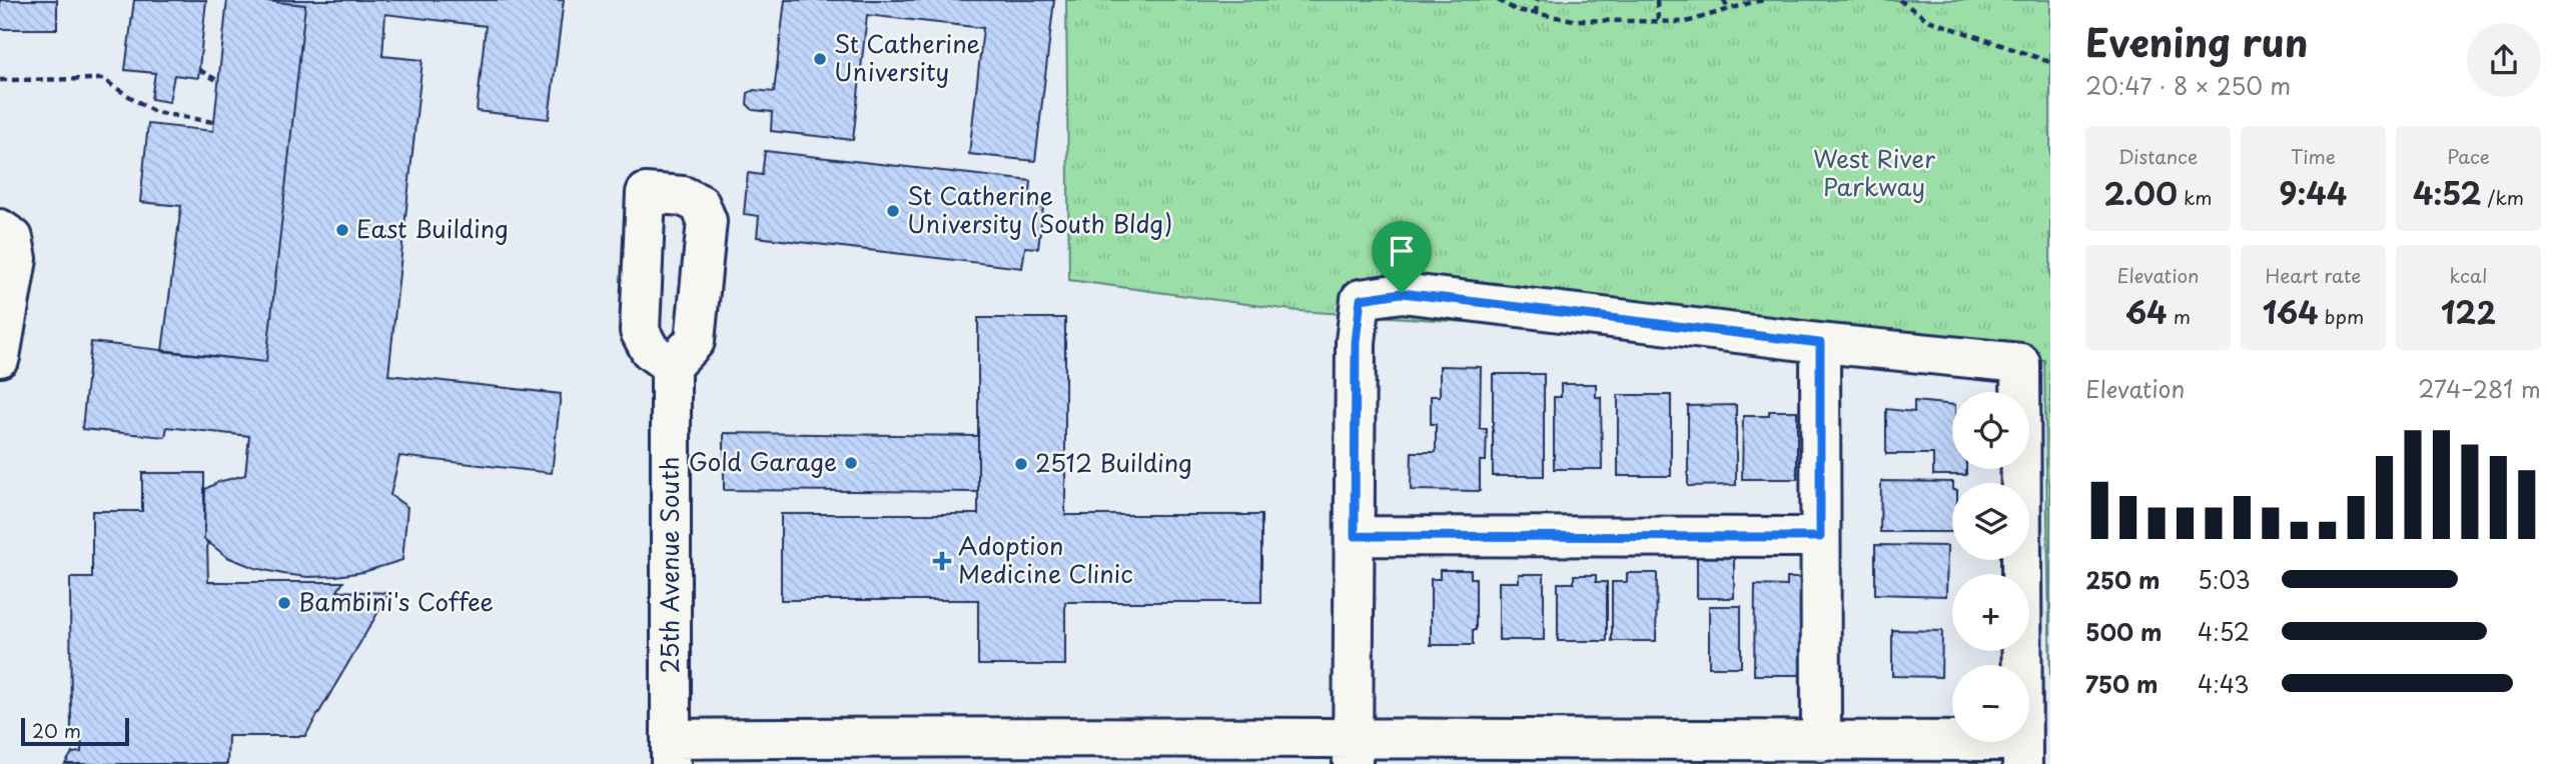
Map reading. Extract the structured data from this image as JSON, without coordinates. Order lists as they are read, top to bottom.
{
  "streets": {
    "street": ["25th Avenue South"]
  },
  "parks": ["West River Parkway"],
  "places": {
    "other": [
      "St Catherine University",
      "St Catherine University (South Bldg)",
      "East Building",
      "Gold Garage",
      "2512 Building",
      "Bambini's Coffee"
    ],
    "health": ["Adoption Medicine Clinic"]
  },
  "scale_bar": "20 m",
  "page": {
    "heading": ["Evening run", "20:47 · 8 × 250 m"],
    "stats": [
      ["Distance", "2.00 km"],
      ["Time", "9:44"],
      ["Pace", "4:52 /km"],
      ["Elevation", "64 m"],
      ["Heart rate", "164 bpm"],
      ["kcal", "122"]
    ],
    "chart": ["Elevation", "274–281 m"],
    "map_buttons": ["+", "−"],
    "list": [
      {
        "name": "250 m",
        "note": "5:03"
      },
      {
        "name": "500 m",
        "note": "4:52"
      },
      {
        "name": "750 m",
        "note": "4:43"
      }
    ],
    "scale": "20 m"
  }
}
